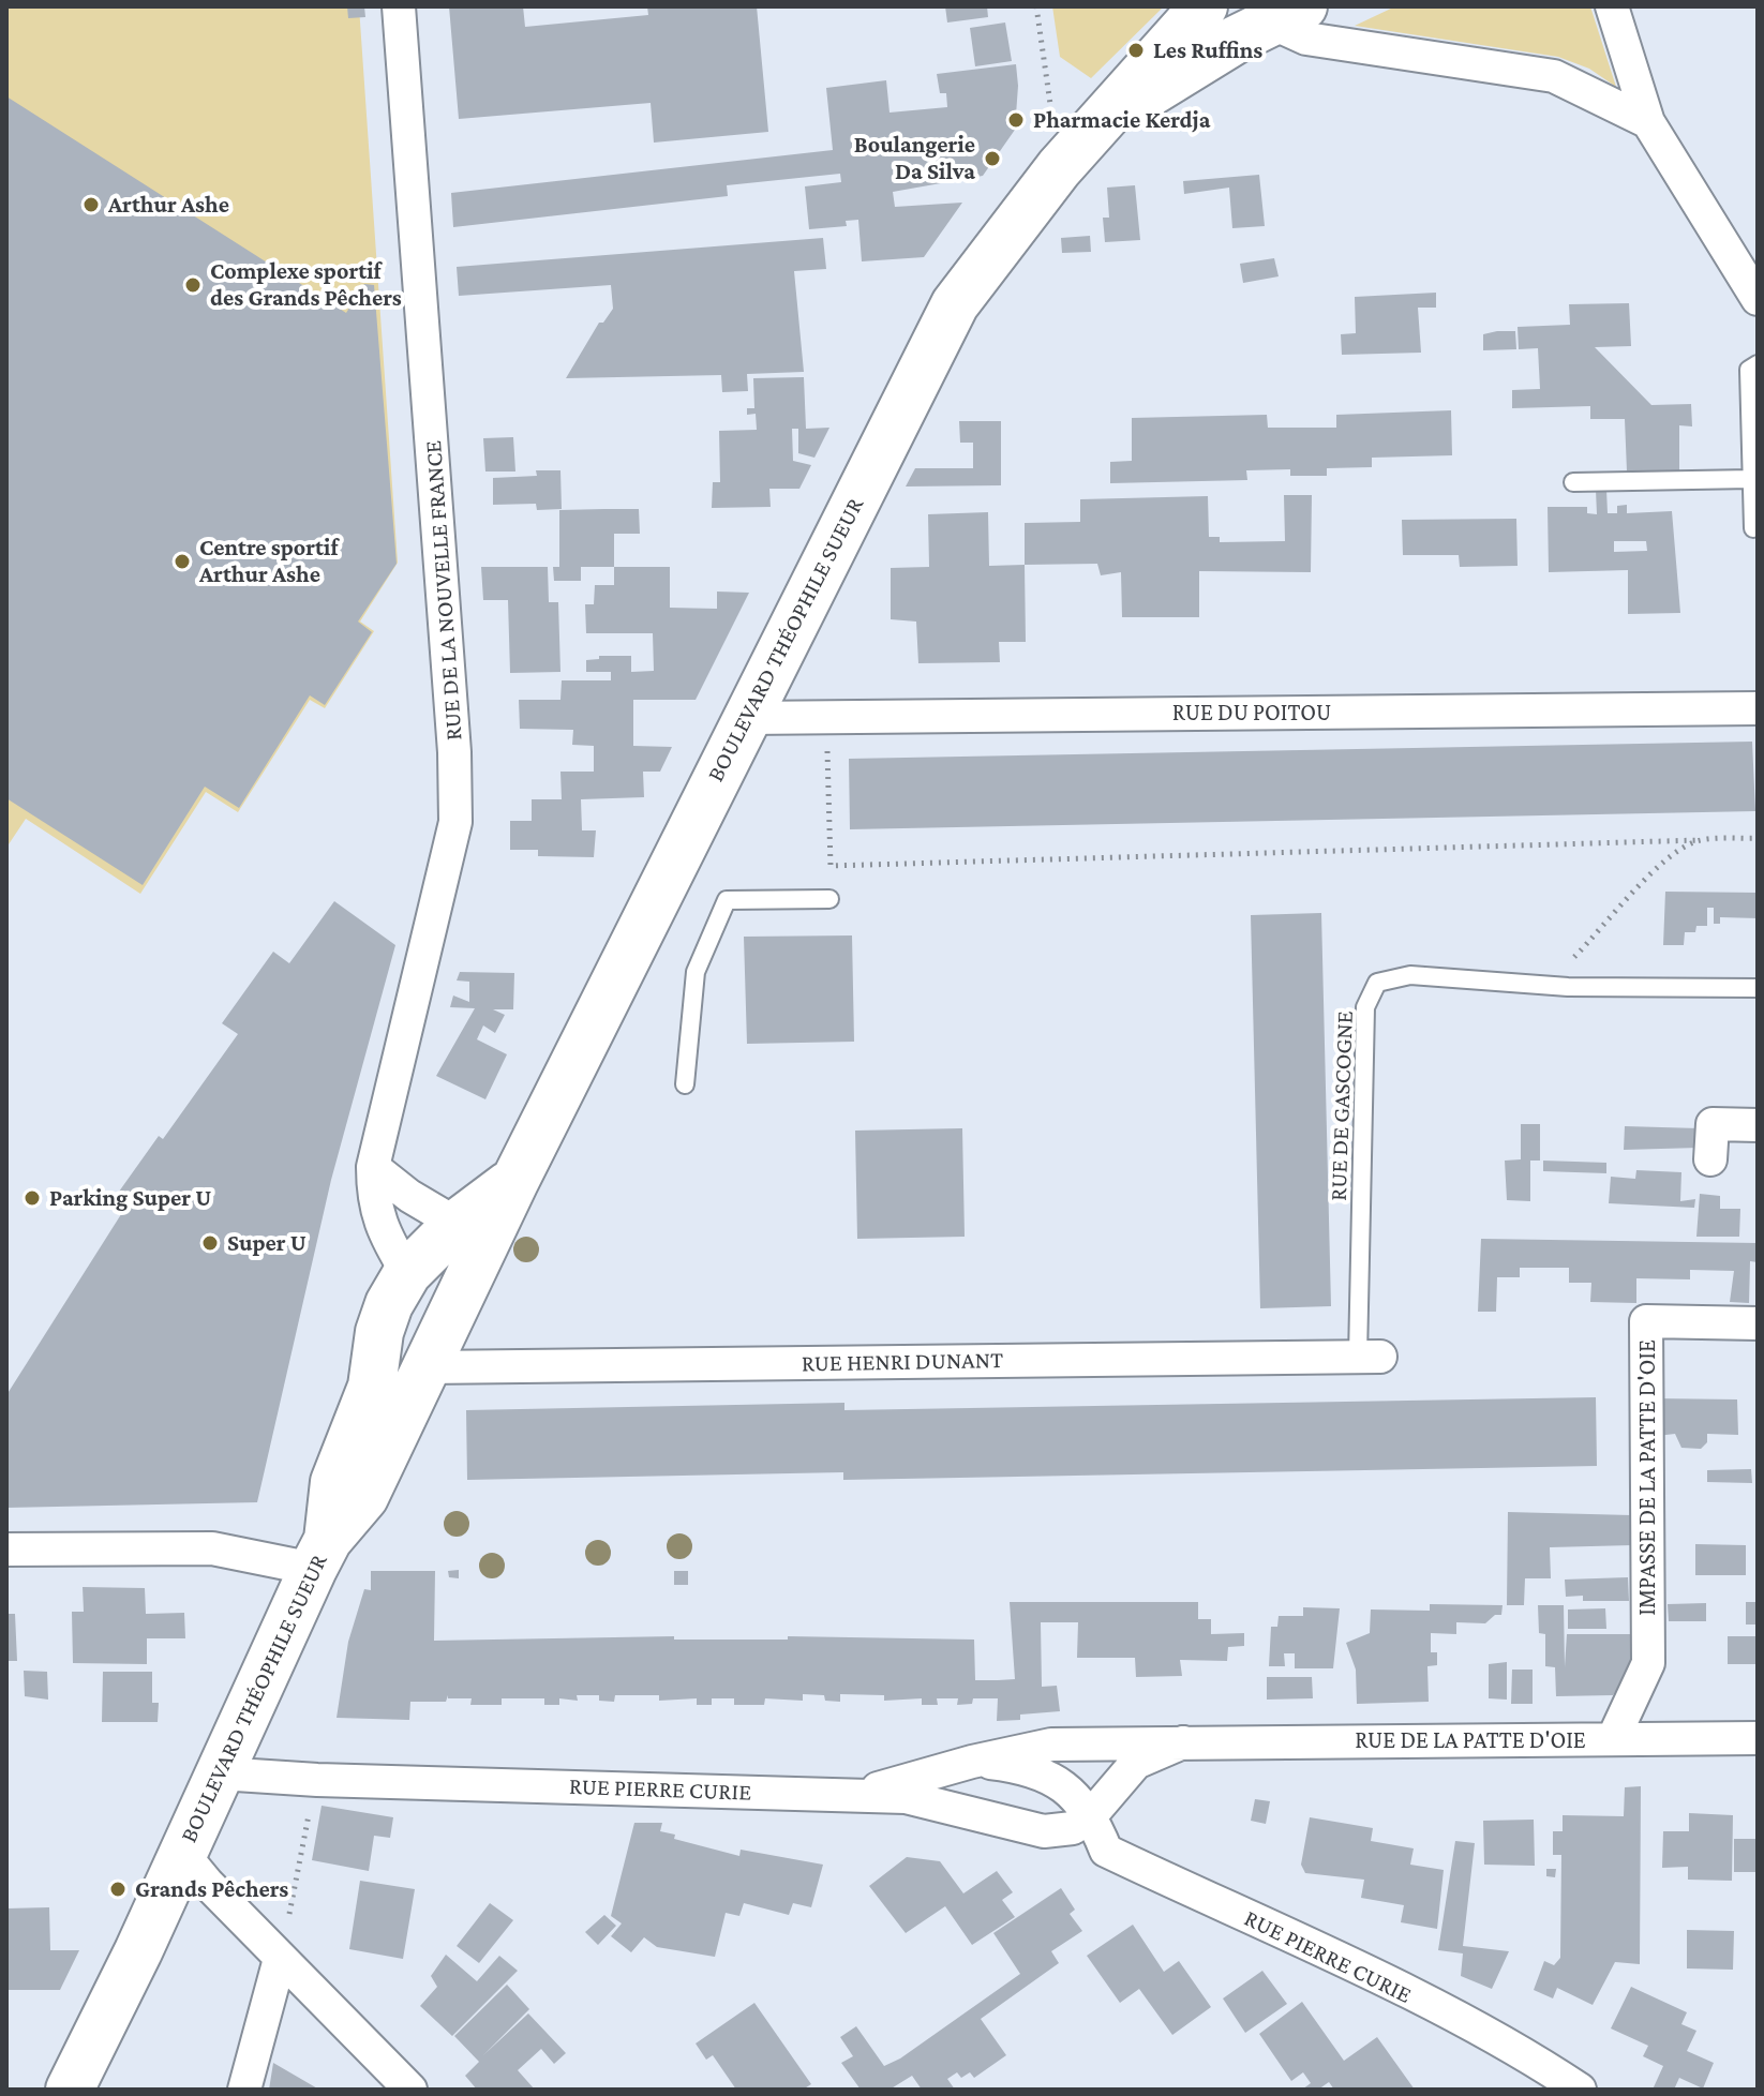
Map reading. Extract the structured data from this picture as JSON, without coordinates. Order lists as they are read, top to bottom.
{
  "streets": {
    "main road": ["BOULEVARD THÉOPHILE SUEUR"],
    "street": [
      "RUE DE LA NOUVELLE FRANCE",
      "RUE DU POITOU",
      "RUE HENRI DUNANT",
      "IMPASSE DE LA PATTE D'OIE",
      "RUE DE LA PATTE D'OIE",
      "RUE PIERRE CURIE"
    ],
    "lane": ["RUE DE GASCOGNE"]
  },
  "crossings": [
    ["RUE DE LA NOUVELLE FRANCE", "BOULEVARD THÉOPHILE SUEUR"],
    ["BOULEVARD THÉOPHILE SUEUR", "RUE DU POITOU"],
    ["BOULEVARD THÉOPHILE SUEUR", "RUE HENRI DUNANT"],
    ["BOULEVARD THÉOPHILE SUEUR", "RUE PIERRE CURIE"],
    ["RUE DE GASCOGNE", "RUE HENRI DUNANT"],
    ["IMPASSE DE LA PATTE D'OIE", "RUE DE LA PATTE D'OIE"],
    ["RUE DE LA PATTE D'OIE", "RUE PIERRE CURIE"]
  ],
  "places": [
    "Les Ruffins",
    "Pharmacie Kerdja",
    "Boulangerie Da Silva",
    "Arthur Ashe",
    "Complexe sportif des Grands Pêchers",
    "Centre sportif Arthur Ashe",
    "Parking Super U",
    "Super U",
    "Grands Pêchers"
  ]
}
